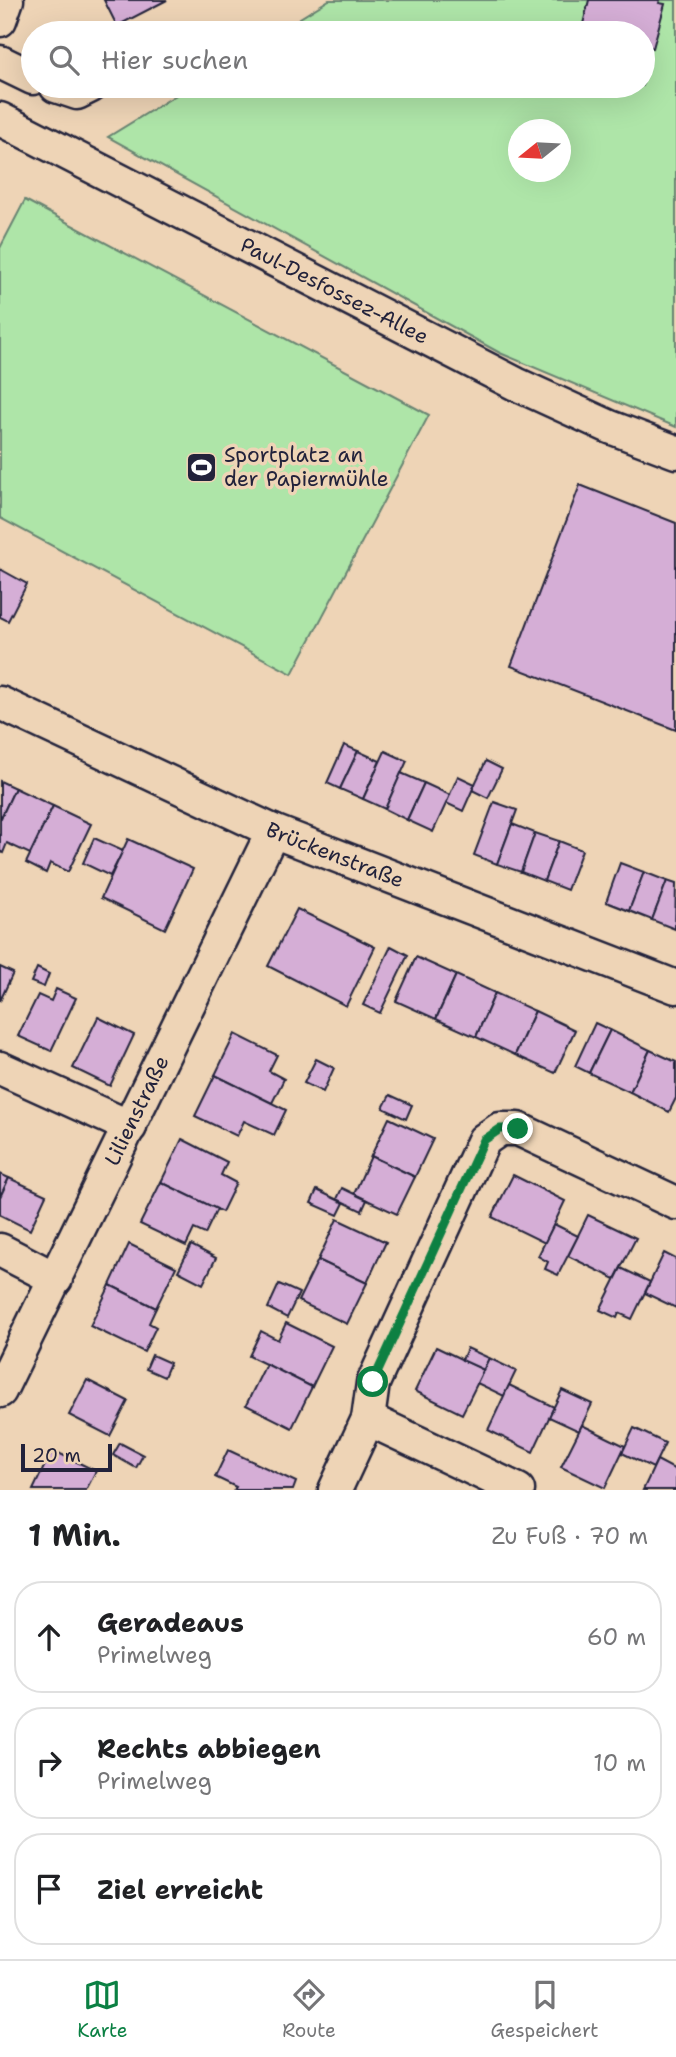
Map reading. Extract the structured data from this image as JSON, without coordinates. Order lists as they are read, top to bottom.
{
  "streets": {
    "street": ["Paul-Desfossez-Allee", "Brückenstraße", "Lilienstraße"]
  },
  "crossings": [
    ["Brückenstraße", "Lilienstraße"]
  ],
  "places": {
    "sports": ["Sportplatz an der Papiermühle"]
  },
  "scale_bar": "20 m",
  "north": "left",
  "page": {
    "search": "Hier suchen",
    "scale": "20 m",
    "heading": ["1 Min.", "Zu Fuß · 70 m"],
    "list": [
      ["Geradeaus", "Primelweg", "60 m"],
      ["Rechts abbiegen", "Primelweg", "10 m"],
      "Ziel erreicht"
    ],
    "nav": ["Karte", "Route", "Gespeichert"]
  }
}
